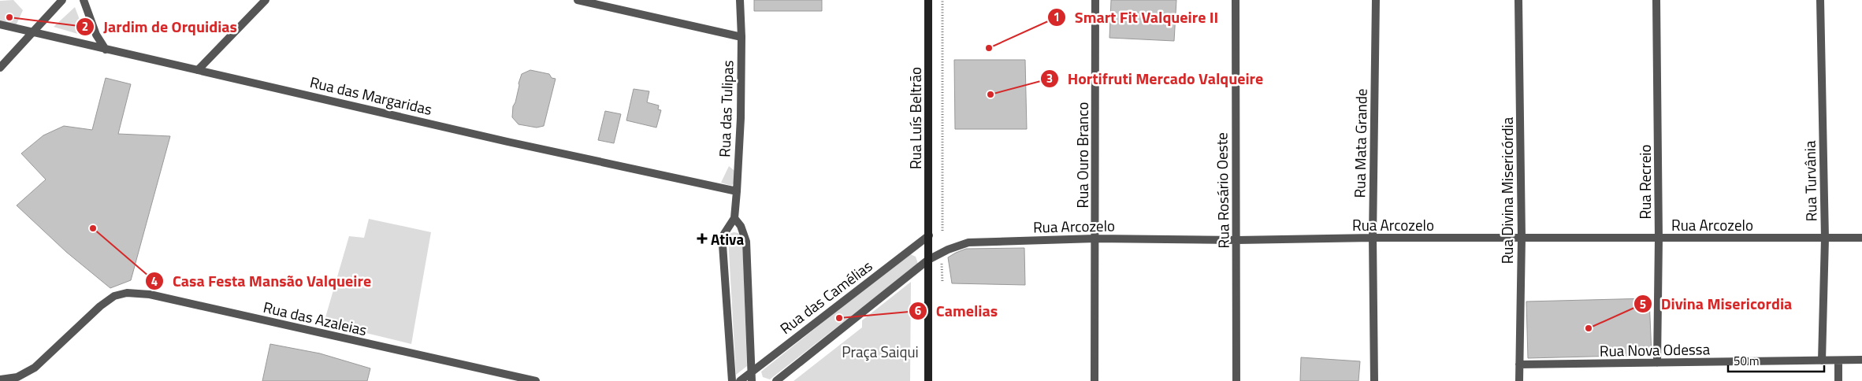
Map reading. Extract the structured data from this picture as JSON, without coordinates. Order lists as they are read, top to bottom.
{
  "streets": {
    "main road": ["Rua Luís Beltrão"],
    "street": [
      "Rua das Margaridas",
      "Rua das Tulipas",
      "Rua Mata Grande",
      "Rua Ouro Branco",
      "Rua Turvânia",
      "Rua Recreio",
      "Rua Rosário Oeste",
      "Rua Divina Misericórdia",
      "Rua Arcozelo",
      "Rua das Camélias",
      "Rua das Azaleias",
      "Rua Nova Odessa"
    ]
  },
  "crossings": [
    ["Rua das Margaridas", "Rua das Tulipas"],
    ["Rua Luís Beltrão", "Rua Arcozelo"],
    ["Rua Luís Beltrão", "Rua das Camélias"],
    ["Rua Mata Grande", "Rua Arcozelo"],
    ["Rua Ouro Branco", "Rua Arcozelo"],
    ["Rua Turvânia", "Rua Arcozelo"],
    ["Rua Turvânia", "Rua Nova Odessa"],
    ["Rua Recreio", "Rua Arcozelo"],
    ["Rua Recreio", "Rua Nova Odessa"],
    ["Rua Rosário Oeste", "Rua Arcozelo"],
    ["Rua Divina Misericórdia", "Rua Arcozelo"],
    ["Rua Divina Misericórdia", "Rua Nova Odessa"]
  ],
  "parks": ["Praça Saiqui"],
  "places": {
    "other": [
      "Jardim de Orquidias",
      "Smart Fit Valqueire II",
      "Hortifruti Mercado Valqueire",
      "Casa Festa Mansão Valqueire",
      "Camelias",
      "Divina Misericordia"
    ],
    "health": ["Ativa"]
  },
  "scale_bar": "50 m"
}
